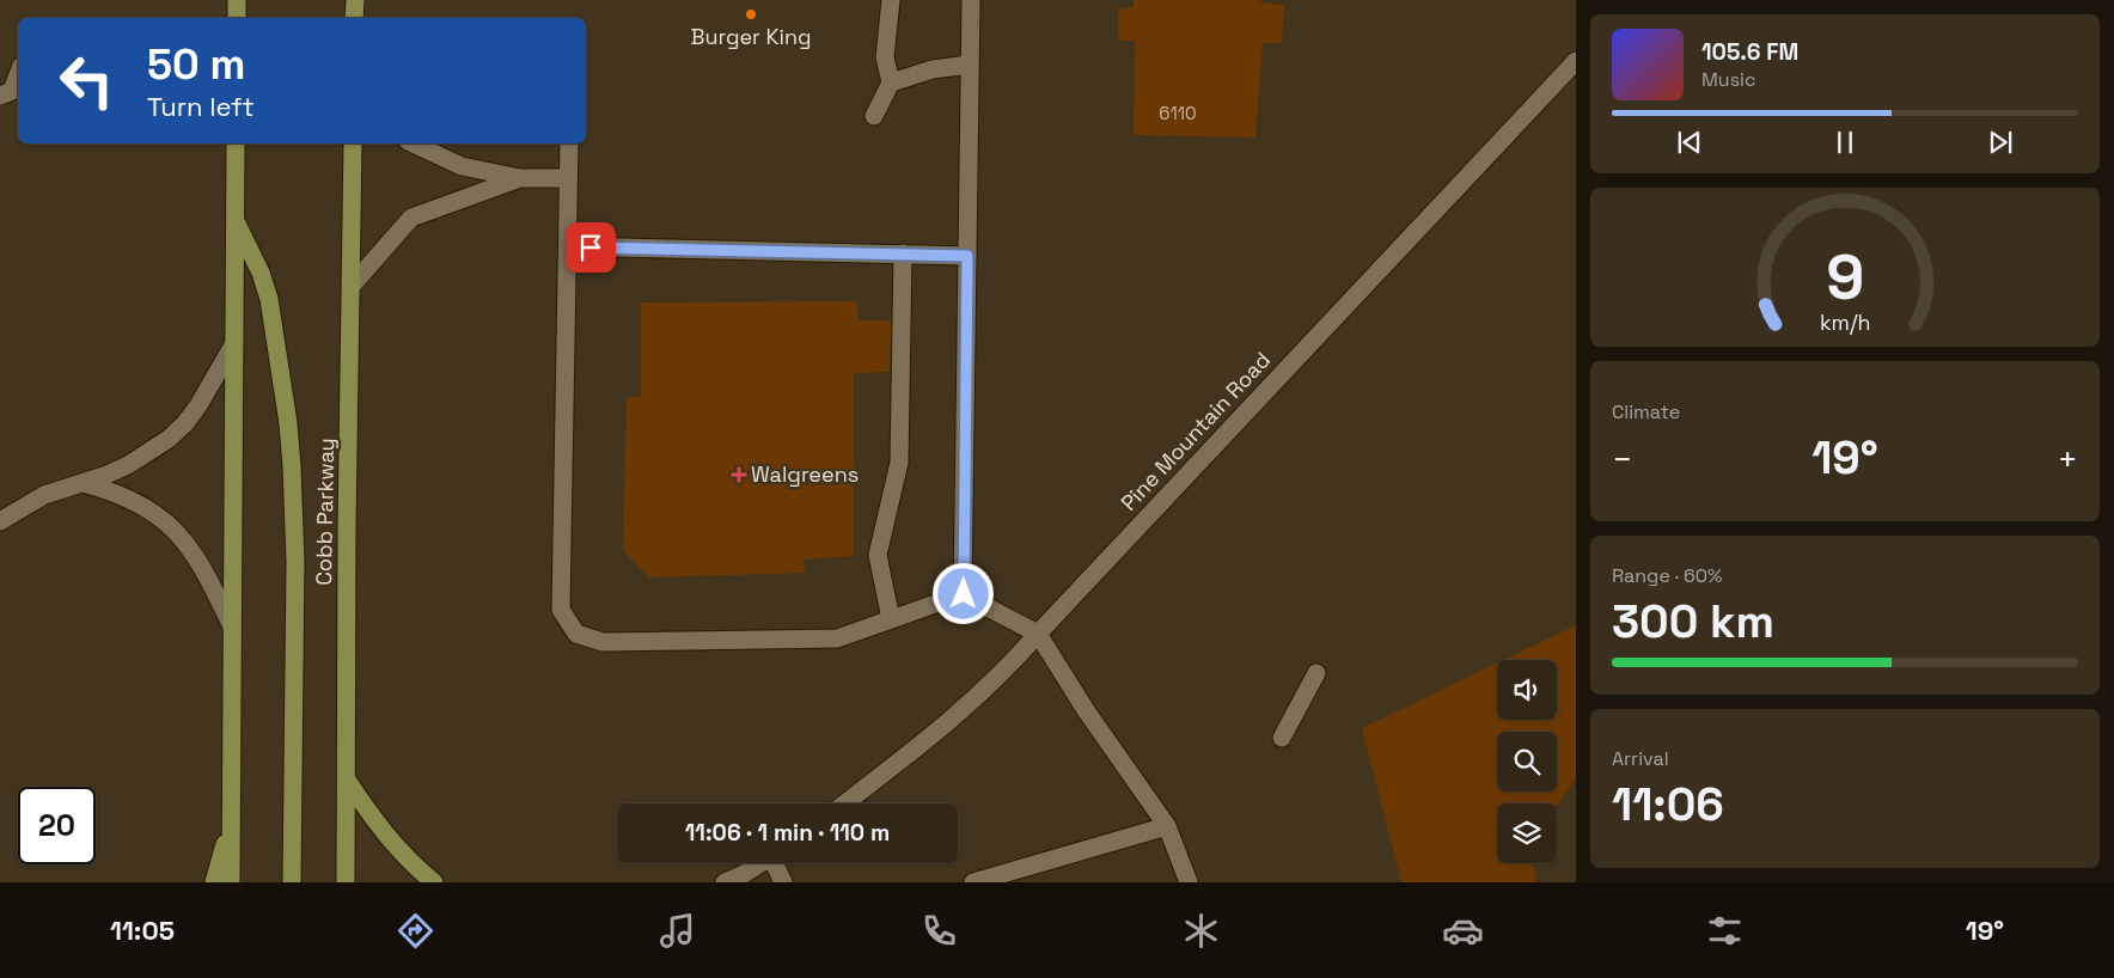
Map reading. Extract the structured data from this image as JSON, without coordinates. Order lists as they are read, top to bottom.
{
  "streets": {
    "main road": ["Cobb Parkway"],
    "street": ["Pine Mountain Road"]
  },
  "places": {
    "other": ["Burger King"],
    "health": ["Walgreens"]
  },
  "house_numbers": ["6110"],
  "page": {
    "turn": ["50 m", "Turn left"],
    "song": ["105.6 FM", "Music"],
    "tile": [
      "Climate",
      ["Range · 60%", "300 km"],
      ["Arrival", "11:06"]
    ],
    "heat": ["−", "19°", "+"],
    "limit": "20",
    "trip": "11:06 · 1 min · 110 m",
    "tabs": ["11:05", "19°"],
    "gauge": ["9", "km/h"]
  }
}
